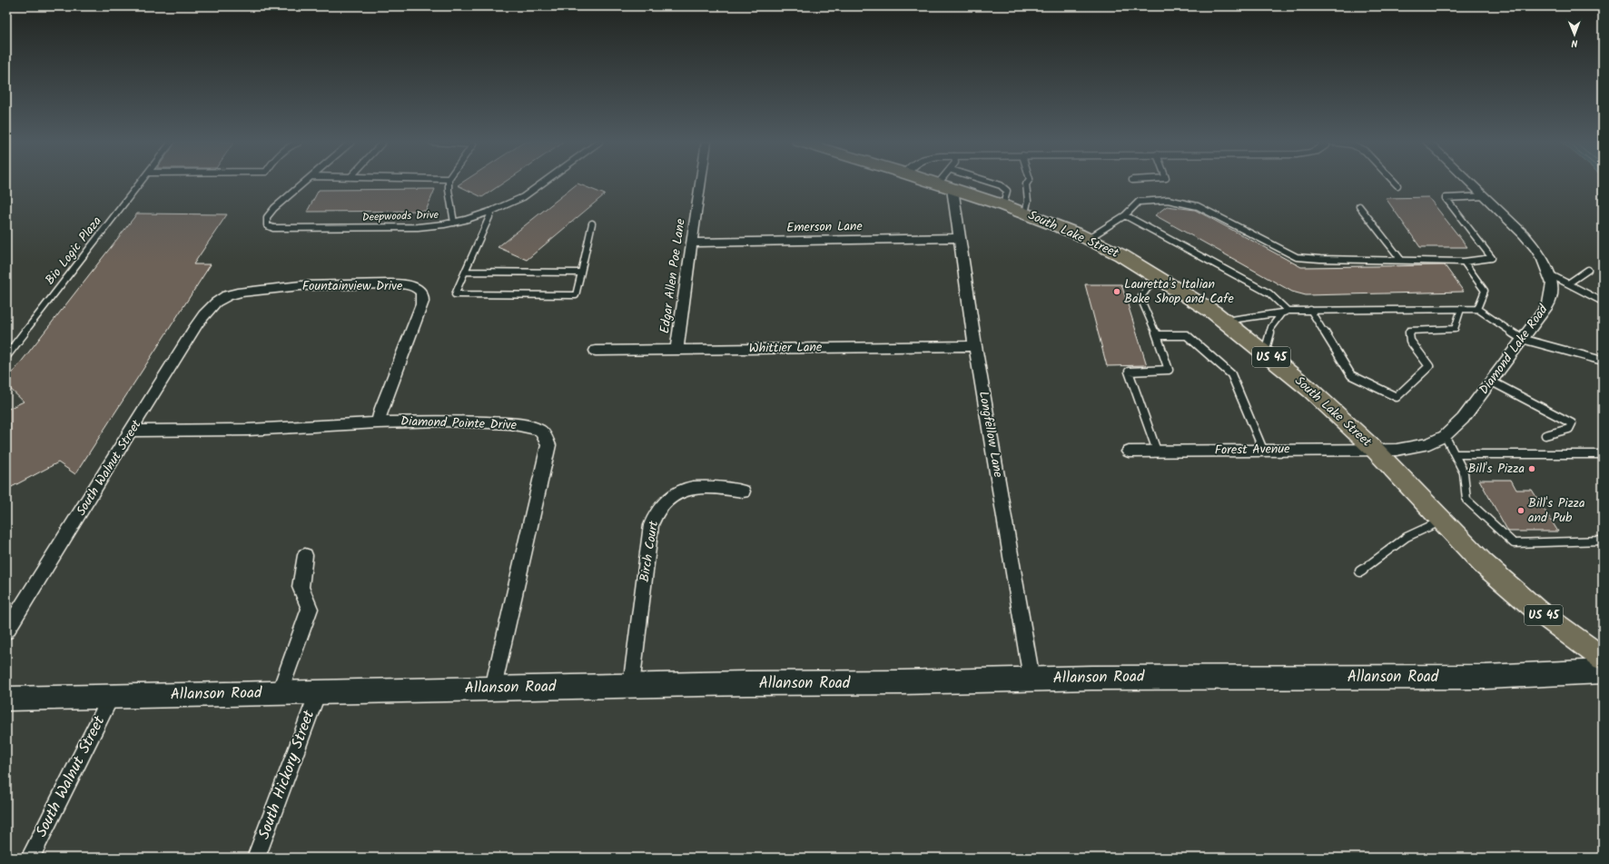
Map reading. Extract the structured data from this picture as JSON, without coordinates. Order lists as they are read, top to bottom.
{
  "streets": {
    "main road": ["South Lake Street", "US 45"],
    "street": [
      "Emerson Lane",
      "Edgar Allen Poe Lane",
      "Fountainview Drive",
      "Whittier Lane",
      "Diamond Lake Road",
      "Diamond Pointe Drive",
      "Longfellow Lane",
      "Forest Avenue",
      "South Walnut Street",
      "Birch Court",
      "Allanson Road",
      "South Hickory Street"
    ],
    "lane": ["Deepwoods Drive", "Bio Logic Plaza"]
  },
  "crossings": [
    ["Emerson Lane", "Edgar Allen Poe Lane"],
    ["Emerson Lane", "Longfellow Lane"],
    ["South Lake Street", "Diamond Lake Road"],
    ["South Lake Street", "Longfellow Lane"],
    ["South Lake Street", "Forest Avenue"],
    ["Edgar Allen Poe Lane", "Whittier Lane"],
    ["Fountainview Drive", "Diamond Pointe Drive"],
    ["Fountainview Drive", "South Walnut Street"],
    ["Whittier Lane", "Longfellow Lane"],
    ["Diamond Lake Road", "Forest Avenue"],
    ["Diamond Pointe Drive", "South Walnut Street"],
    ["Diamond Pointe Drive", "Allanson Road"],
    ["Longfellow Lane", "Allanson Road"],
    ["South Walnut Street", "Allanson Road"],
    ["Birch Court", "Allanson Road"],
    ["Allanson Road", "South Hickory Street"]
  ],
  "places": ["Lauretta's Italian Bake Shop and Cafe", "Bill's Pizza", "Bill's Pizza and Pub"],
  "north": "bottom"
}
